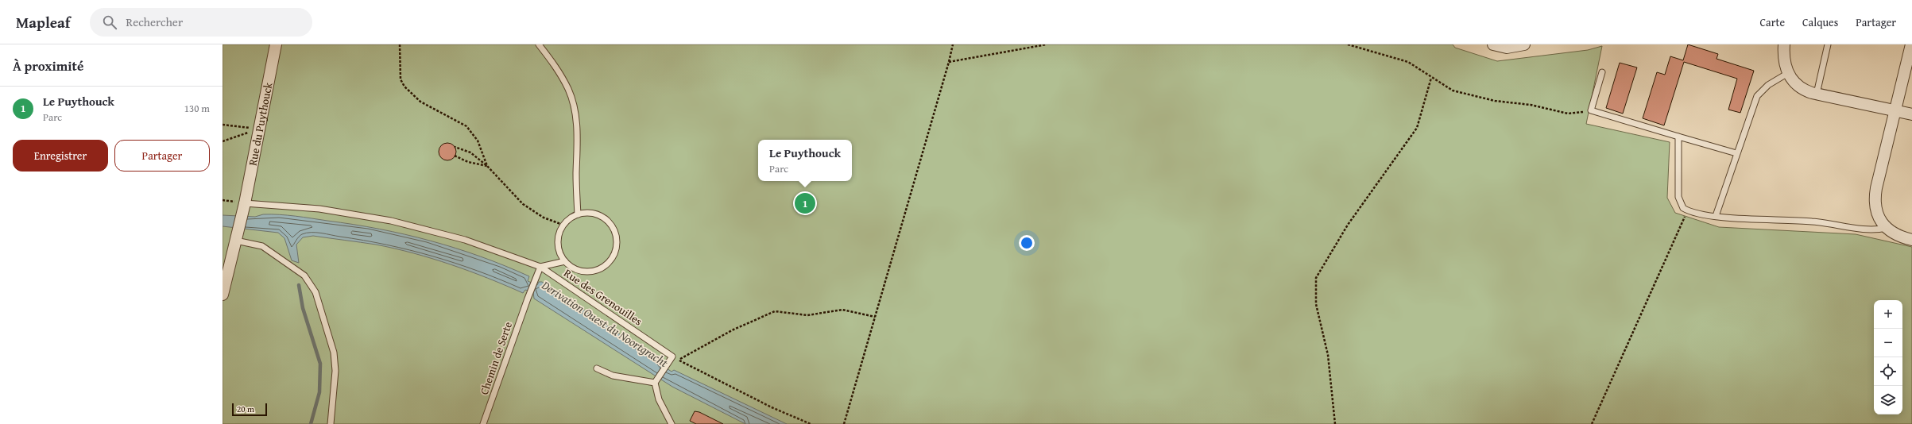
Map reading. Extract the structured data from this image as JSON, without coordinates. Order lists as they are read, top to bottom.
{
  "streets": {
    "street": ["Rue du Puythouck"],
    "lane": ["Rue des Grenouilles", "Chemin de Serte"]
  },
  "crossings": [
    ["Rue du Puythouck", "Rue des Grenouilles"],
    ["Rue des Grenouilles", "Chemin de Serte"]
  ],
  "water": ["Derivation Ouest du Noortgracht"],
  "scale_bar": "20 m",
  "page": {
    "header": "Mapleaf",
    "search": "Rechercher",
    "nav": ["Carte", "Calques", "Partager"],
    "heading": "À proximité",
    "list": [
      {
        "mark": "1",
        "name": "Le Puythouck",
        "note": "Parc",
        "value": "130 m"
      }
    ],
    "buttons": ["Enregistrer", "Partager"],
    "popup": ["Le Puythouck", "Parc"],
    "pins": "1",
    "map_buttons": ["+", "−"],
    "scale": "20 m"
  }
}
